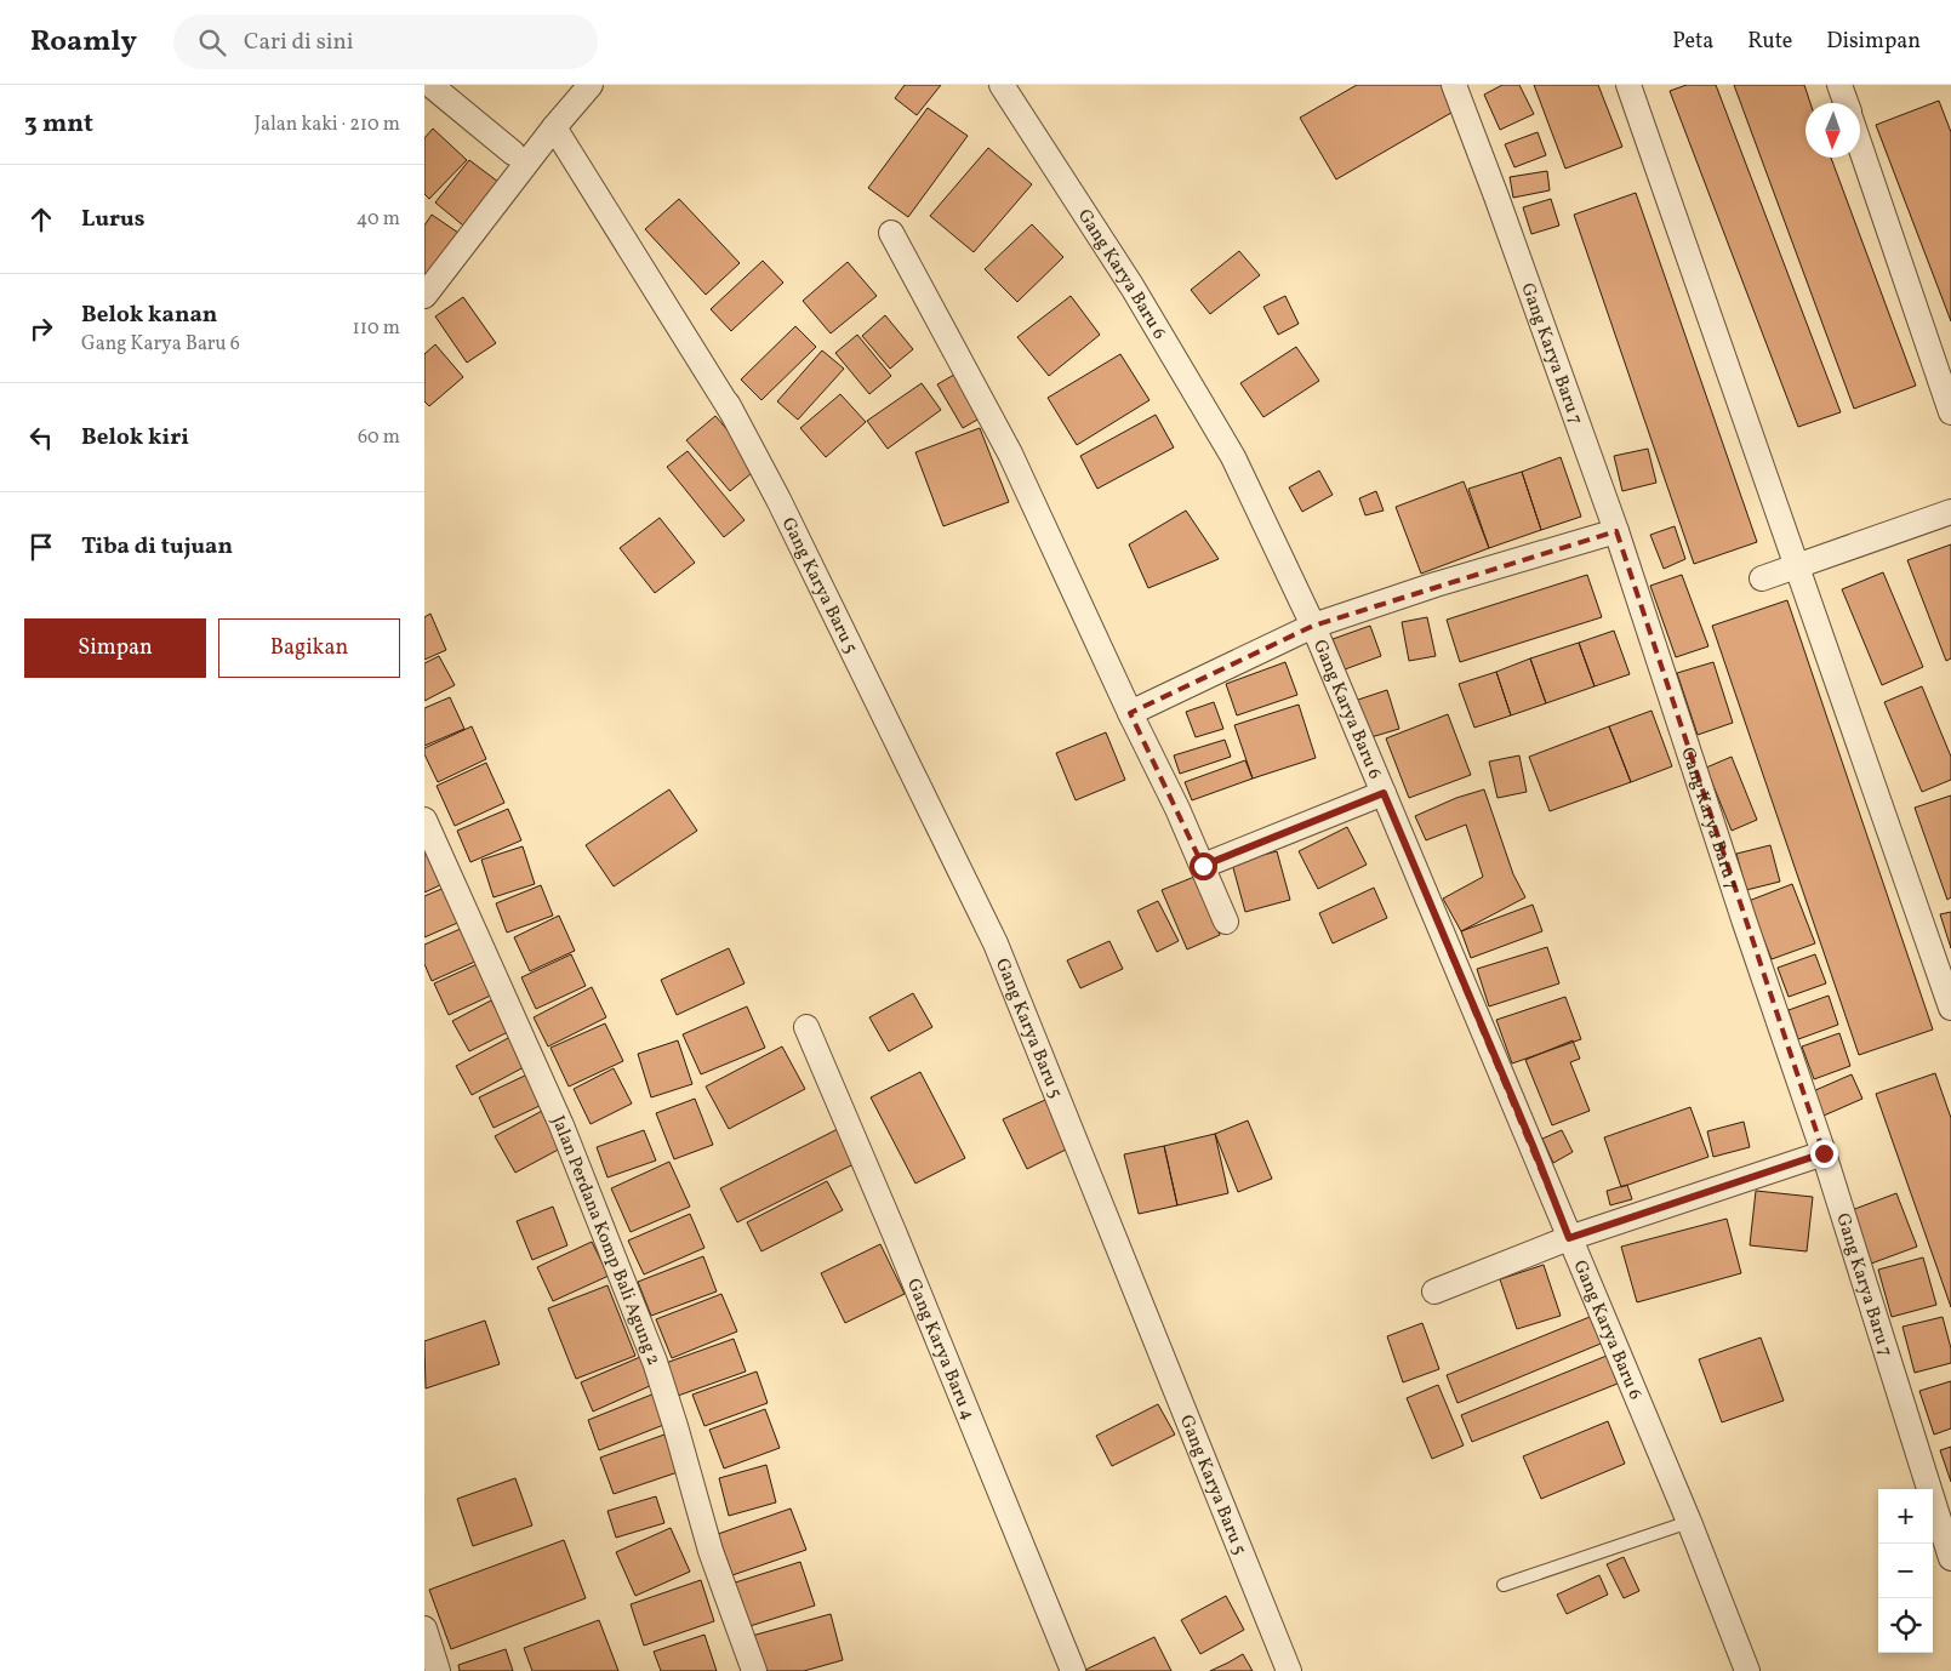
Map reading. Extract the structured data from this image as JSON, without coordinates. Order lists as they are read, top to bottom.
{
  "streets": {
    "street": [
      "Gang Karya Baru 6",
      "Gang Karya Baru 7",
      "Gang Karya Baru 5",
      "Jalan Perdana Komp Bali Agung 2",
      "Gang Karya Baru 4"
    ]
  },
  "north": "bottom",
  "page": {
    "header": "Roamly",
    "search": "Cari di sini",
    "nav": ["Peta", "Rute", "Disimpan"],
    "heading": ["3 mnt", "Jalan kaki · 210 m"],
    "list": [
      ["Lurus", "40 m"],
      ["Belok kanan", "Gang Karya Baru 6", "110 m"],
      ["Belok kiri", "60 m"],
      "Tiba di tujuan"
    ],
    "buttons": ["Simpan", "Bagikan"],
    "map_buttons": ["+", "−"]
  }
}
